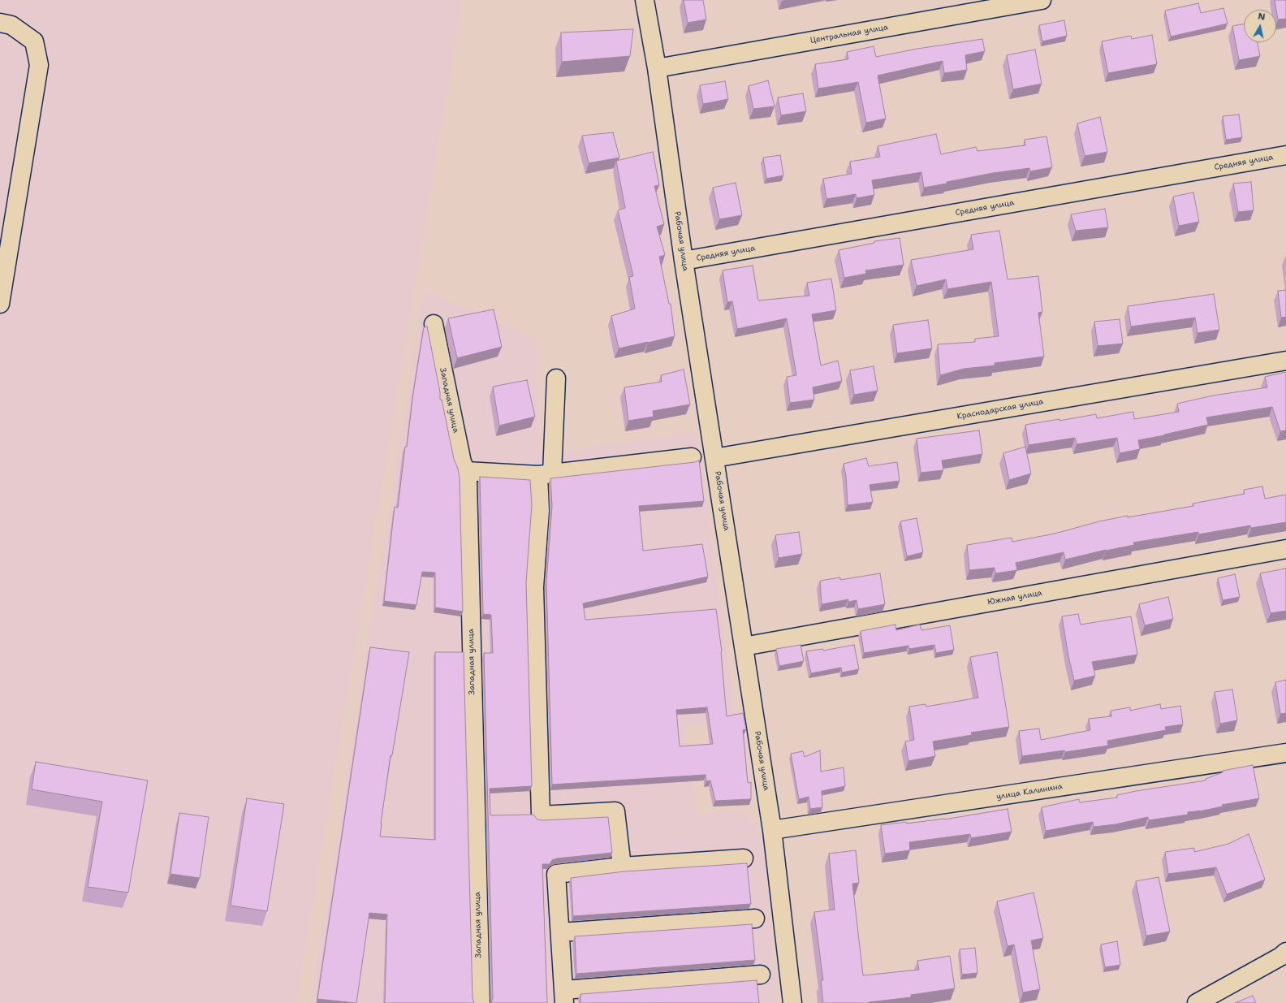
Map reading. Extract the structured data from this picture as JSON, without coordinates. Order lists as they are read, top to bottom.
{
  "streets": {
    "street": [
      "Центральная улица",
      "Средняя улица",
      "Рабочая улица",
      "Западная улица",
      "Краснодарская улица",
      "Южная улица",
      "улица Калинина"
    ]
  },
  "crossings": [
    ["Центральная улица", "Рабочая улица"],
    ["Средняя улица", "Рабочая улица"],
    ["Рабочая улица", "Краснодарская улица"],
    ["Рабочая улица", "Южная улица"],
    ["Рабочая улица", "улица Калинина"]
  ],
  "north": "top"
}
